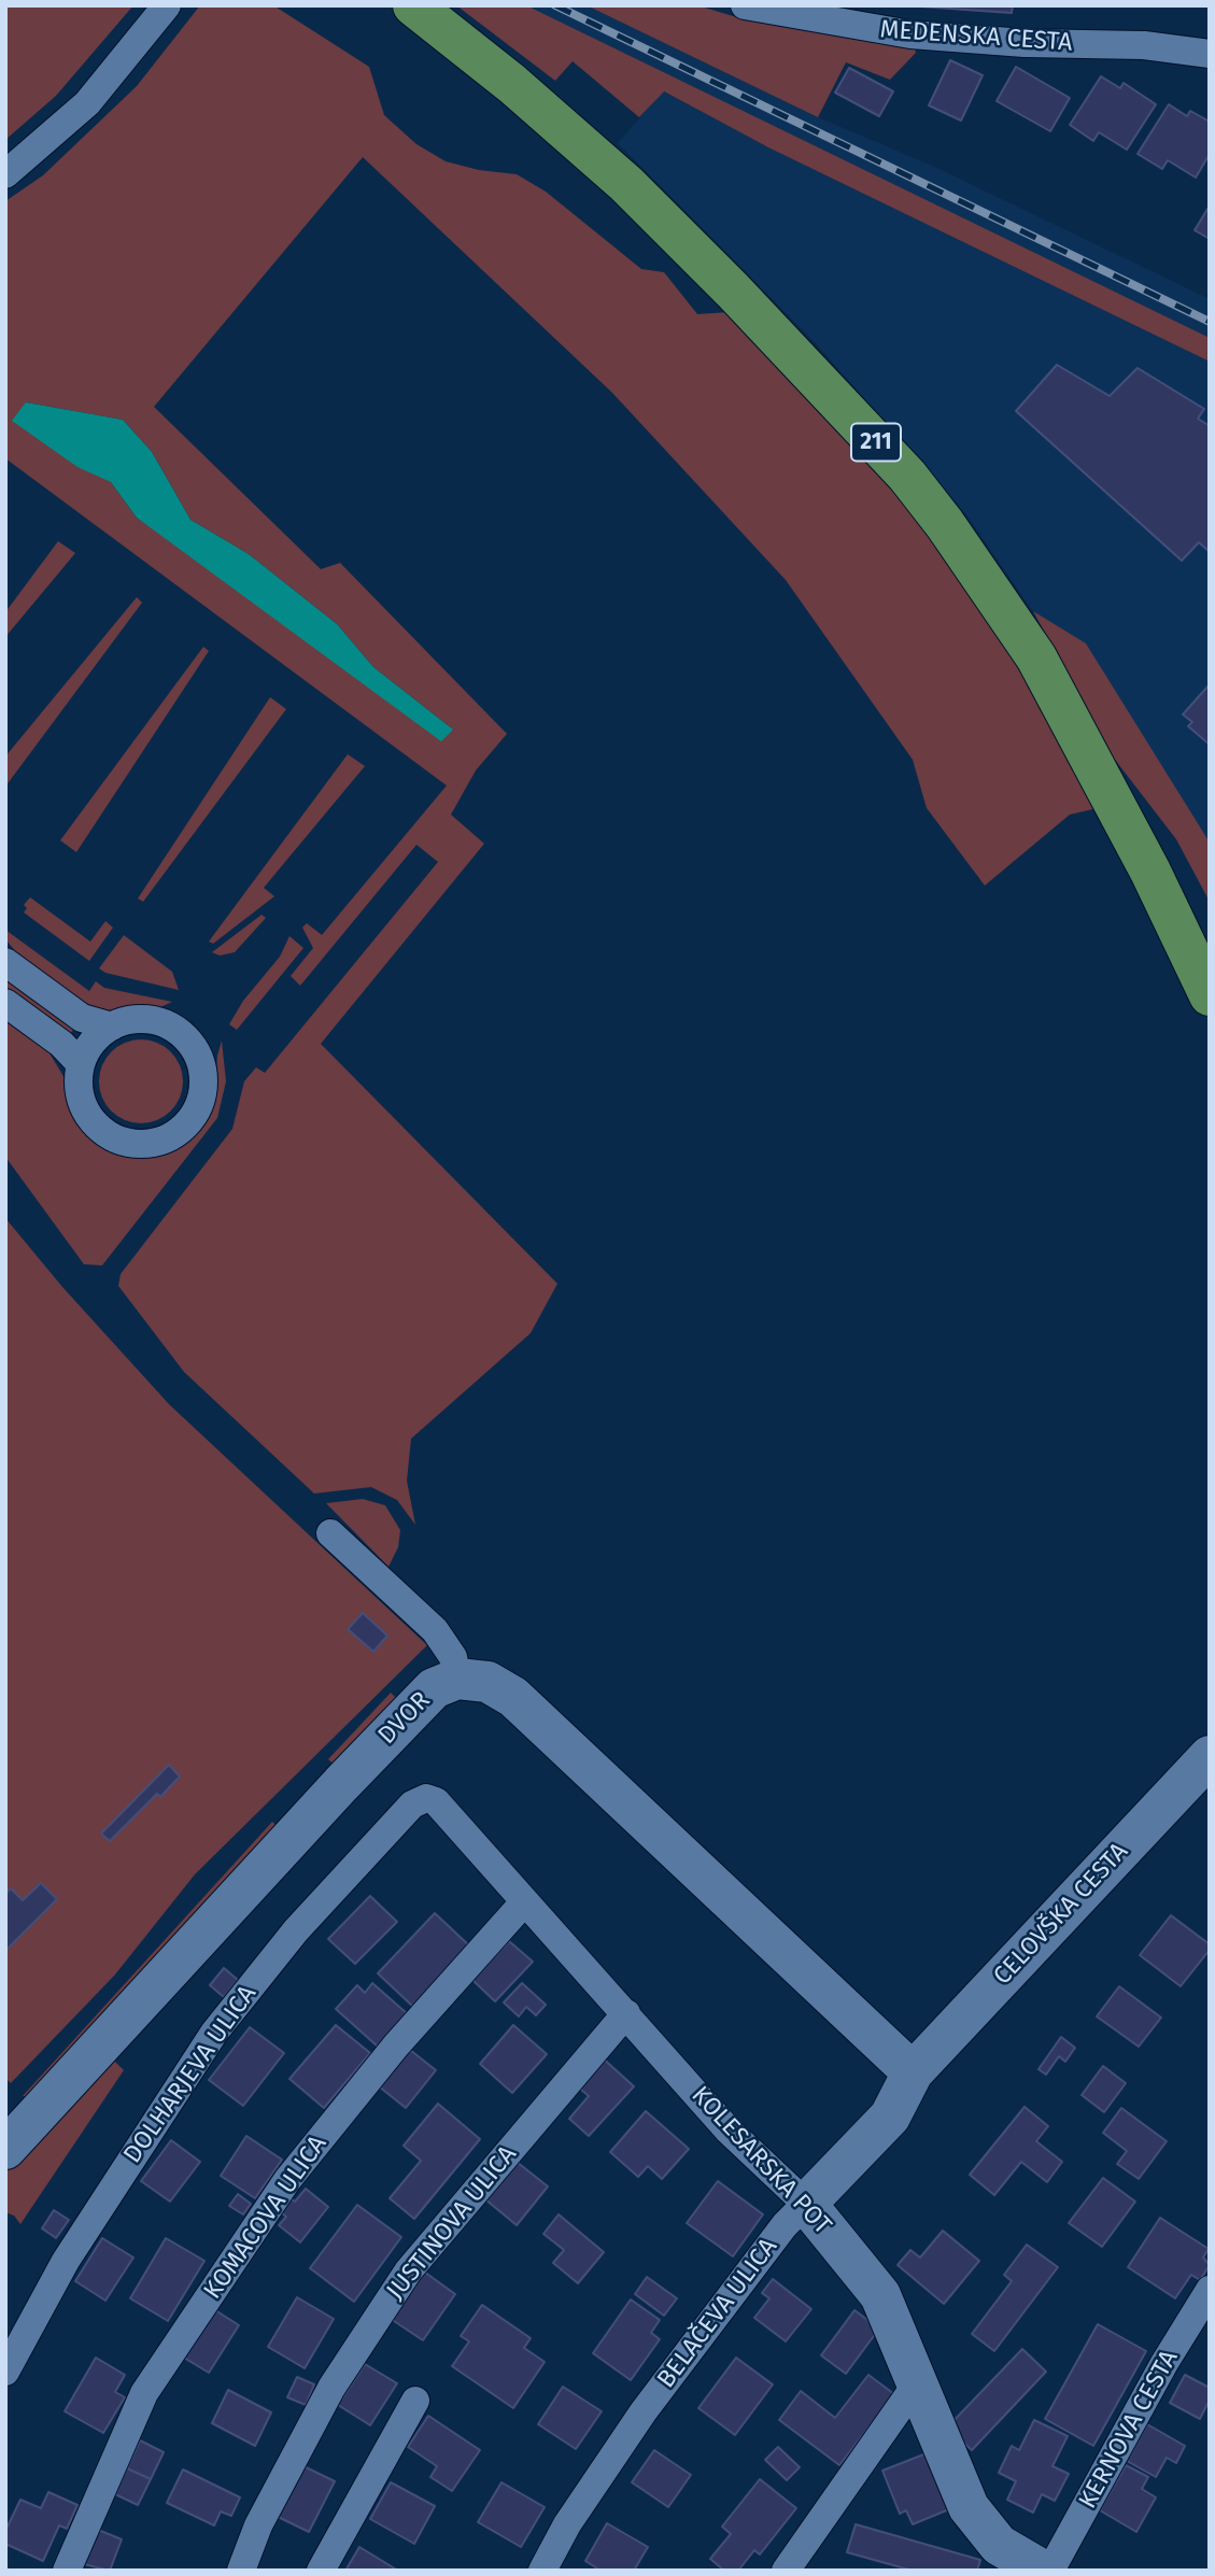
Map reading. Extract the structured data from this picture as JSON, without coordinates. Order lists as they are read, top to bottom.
{
  "streets": {
    "main road": ["211"],
    "street": [
      "MEDENSKA CESTA",
      "DVOR",
      "CELOVŠKA CESTA",
      "DOLHARJEVA ULICA",
      "KOLESARSKA POT",
      "KOMACOVA ULICA",
      "JUSTINOVA ULICA",
      "BELAČEVA ULICA",
      "KERNOVA CESTA"
    ]
  },
  "crossings": [
    ["DVOR", "CELOVŠKA CESTA"],
    ["DVOR", "BELAČEVA ULICA"],
    ["CELOVŠKA CESTA", "BELAČEVA ULICA"],
    ["DOLHARJEVA ULICA", "KOLESARSKA POT"],
    ["KOLESARSKA POT", "KOMACOVA ULICA"],
    ["KOLESARSKA POT", "JUSTINOVA ULICA"],
    ["KOLESARSKA POT", "BELAČEVA ULICA"]
  ]
}
